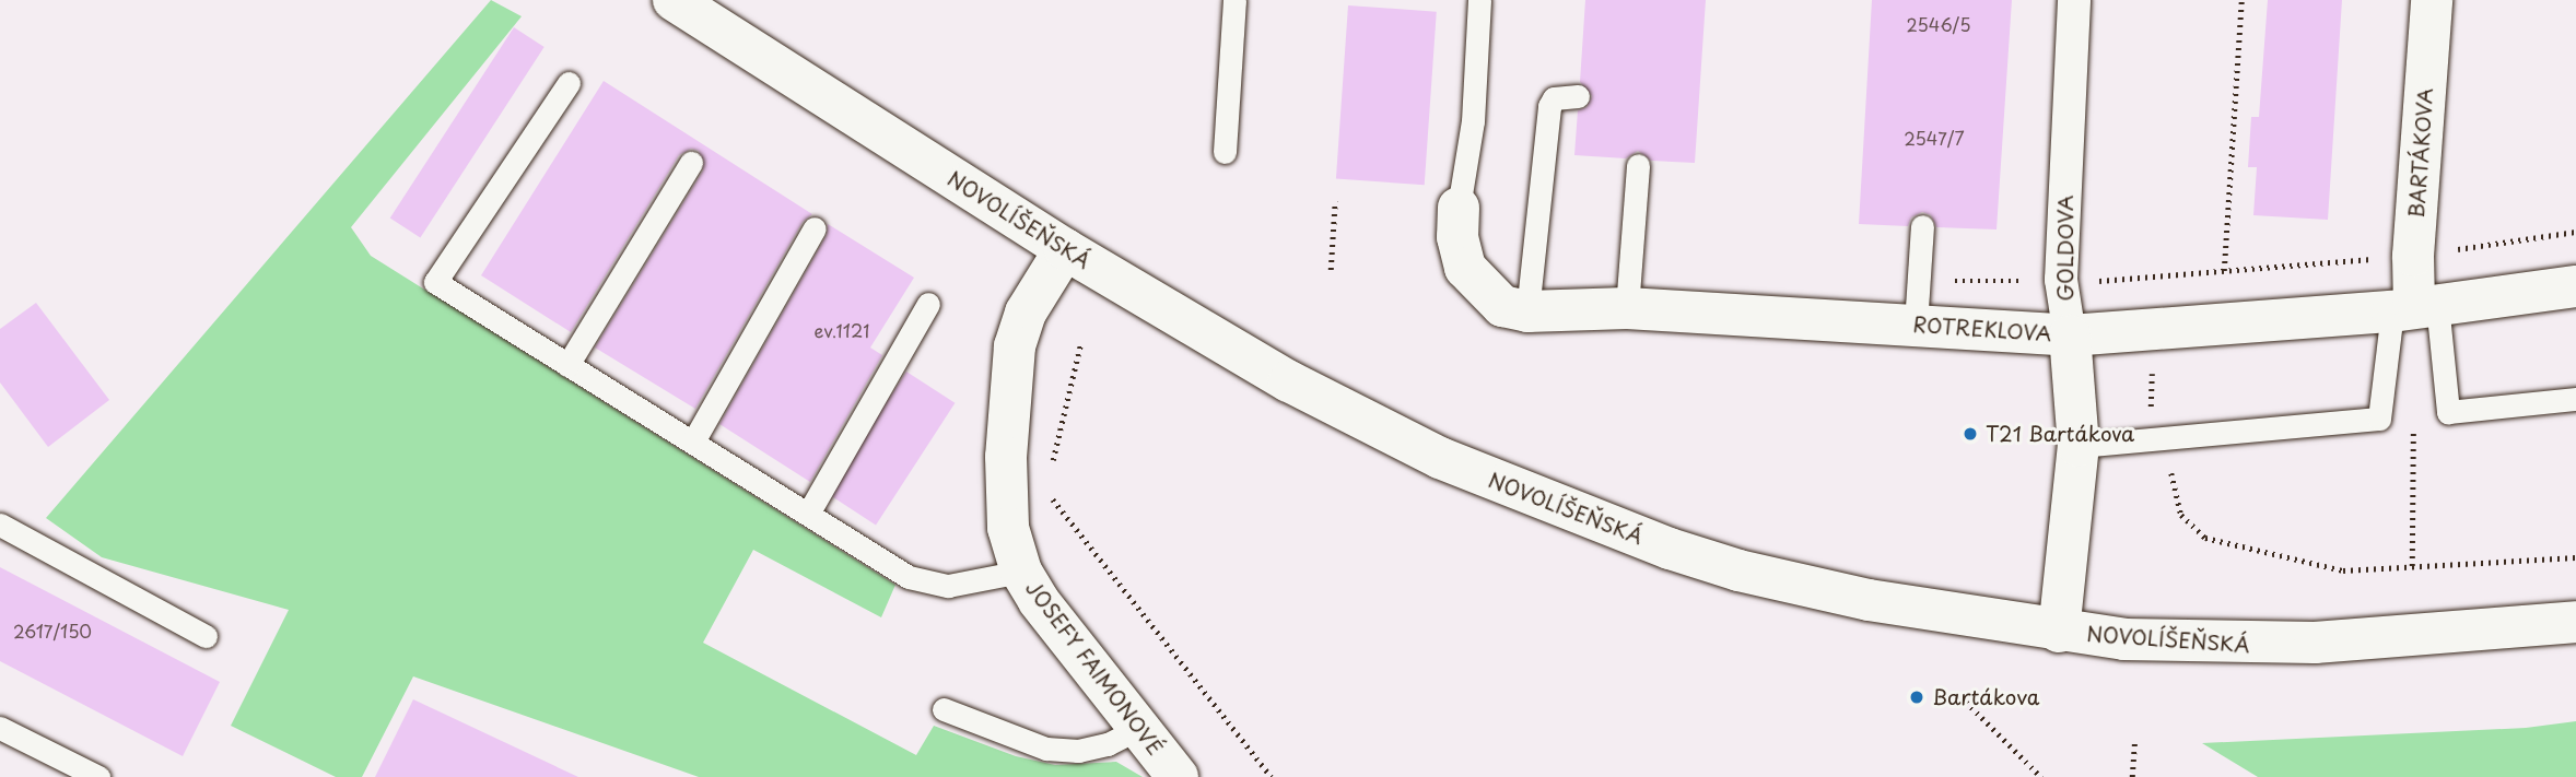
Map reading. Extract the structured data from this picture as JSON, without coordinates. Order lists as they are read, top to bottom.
{
  "streets": {
    "street": [
      "BARTÁKOVA",
      "NOVOLÍŠEŇSKÁ",
      "GOLDOVA",
      "ROTREKLOVA",
      "JOSEFY FAIMONOVÉ"
    ]
  },
  "crossings": [
    ["BARTÁKOVA", "ROTREKLOVA"],
    ["NOVOLÍŠEŇSKÁ", "GOLDOVA"],
    ["NOVOLÍŠEŇSKÁ", "JOSEFY FAIMONOVÉ"],
    ["GOLDOVA", "ROTREKLOVA"]
  ],
  "places": ["T21 Bartákova", "Bartákova"],
  "house_numbers": [
    "2546/5",
    "2547/7",
    "ev.1121",
    "2617/150"
  ]
}
